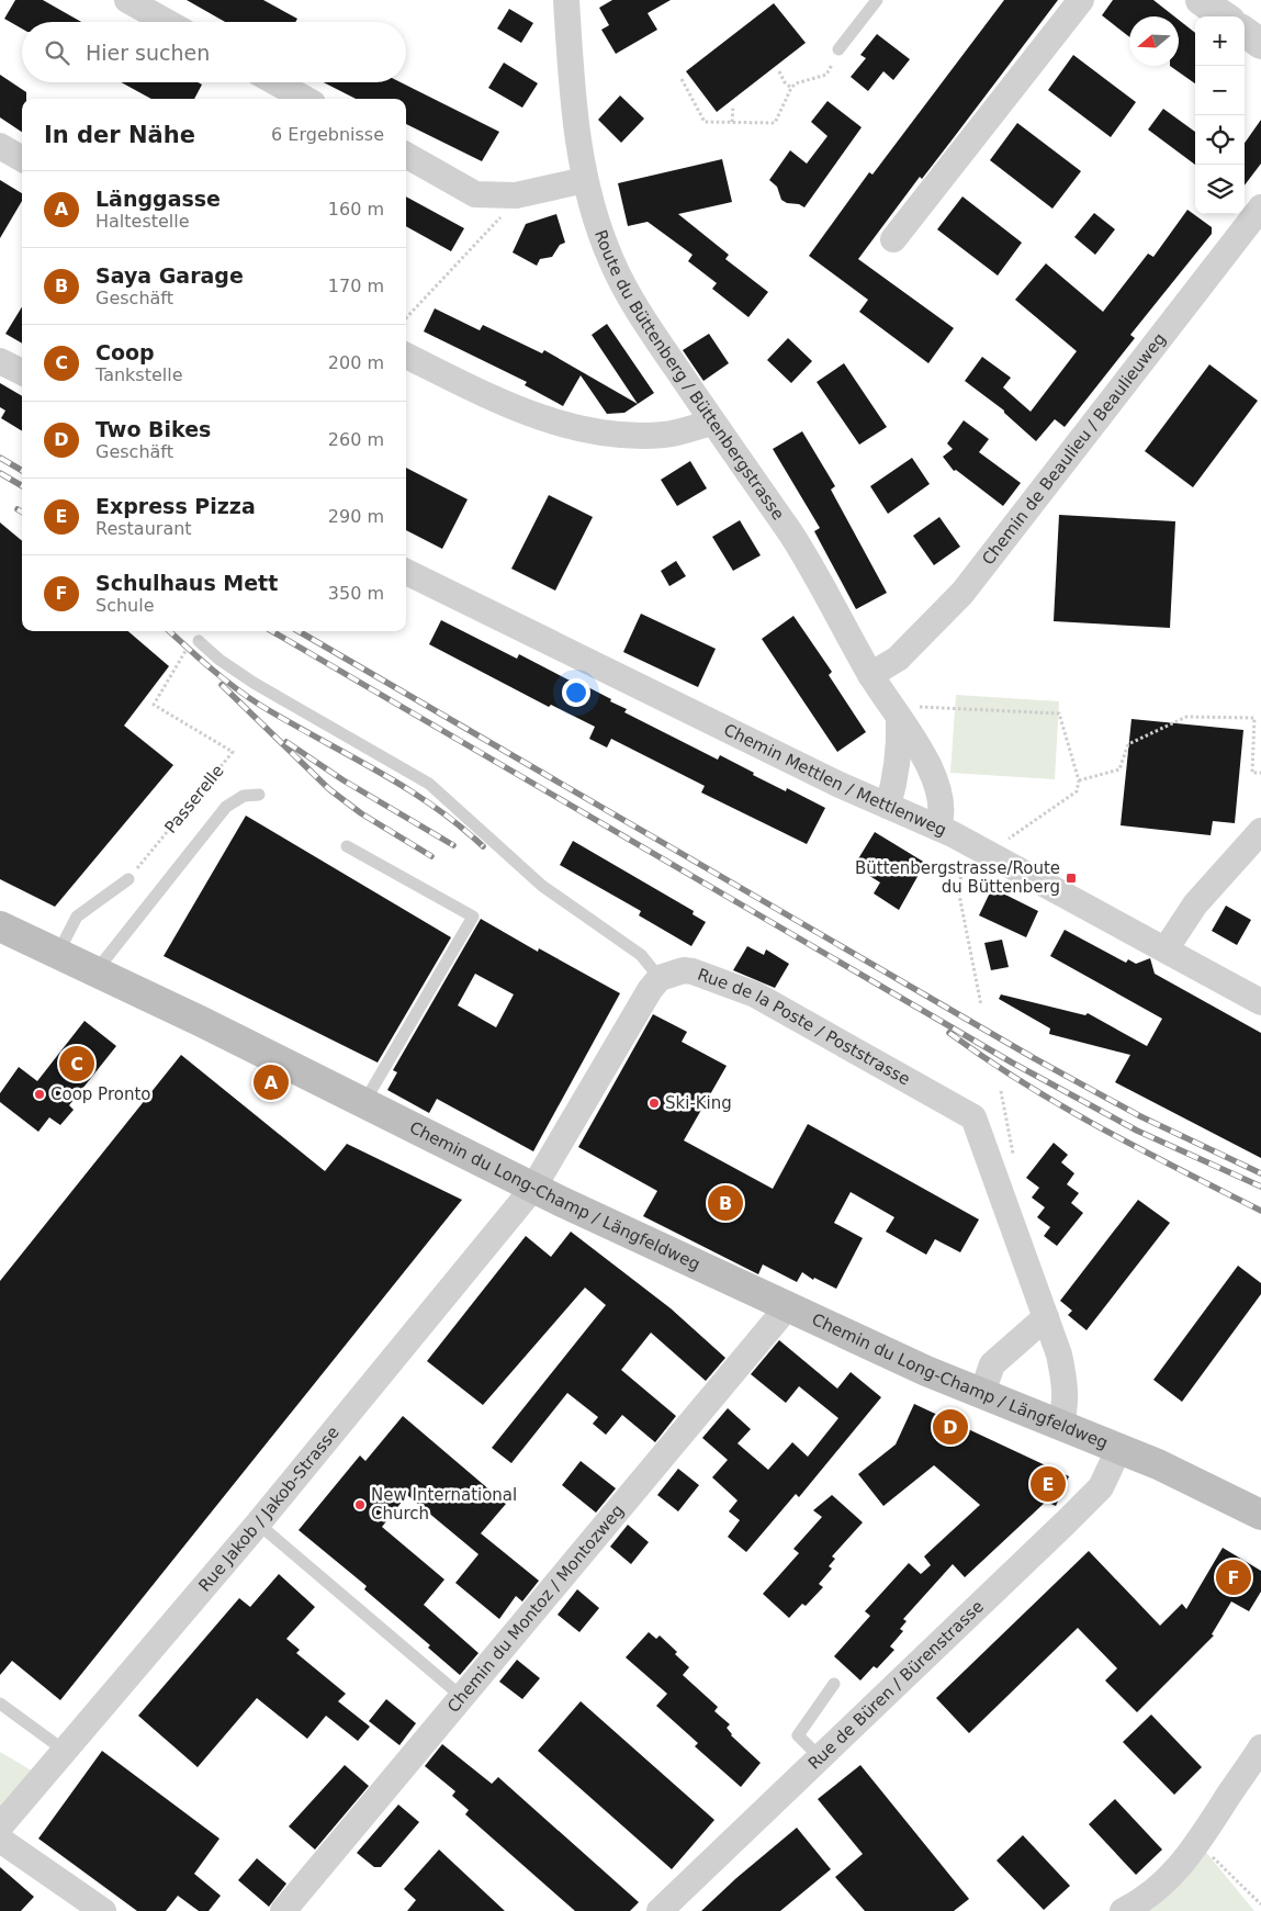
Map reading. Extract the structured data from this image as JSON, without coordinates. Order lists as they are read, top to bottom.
{
  "streets": {
    "main road": ["Chemin du Long-Champ / Längfeldweg"],
    "street": [
      "Route du Büttenberg / Büttenbergstrasse",
      "Chemin de Beaulieu / Beaulieuweg",
      "Chemin Mettlen / Mettlenweg",
      "Rue de la Poste / Poststrasse",
      "Rue Jakob / Jakob-Strasse",
      "Chemin du Montoz / Montozweg",
      "Rue de Büren / Bürenstrasse"
    ],
    "path": ["Passerelle"]
  },
  "crossings": [
    ["Route du Büttenberg / Büttenbergstrasse", "Chemin de Beaulieu / Beaulieuweg"],
    ["Route du Büttenberg / Büttenbergstrasse", "Chemin Mettlen / Mettlenweg"],
    ["Rue de la Poste / Poststrasse", "Chemin du Long-Champ / Längfeldweg"],
    ["Chemin du Long-Champ / Längfeldweg", "Rue Jakob / Jakob-Strasse"],
    ["Chemin du Long-Champ / Längfeldweg", "Chemin du Montoz / Montozweg"],
    ["Chemin du Long-Champ / Längfeldweg", "Rue de Büren / Bürenstrasse"]
  ],
  "places": {
    "transit": ["Büttenbergstrasse/Route du Büttenberg"],
    "other": ["Coop Pronto", "Ski-King", "New International Church"]
  },
  "north": "left",
  "page": {
    "map_buttons": ["+", "−"],
    "search": "Hier suchen",
    "heading": ["In der Nähe", "6 Ergebnisse"],
    "list": [
      {
        "mark": "A",
        "name": "Länggasse",
        "note": "Haltestelle",
        "value": "160 m"
      },
      {
        "mark": "B",
        "name": "Saya Garage",
        "note": "Geschäft",
        "value": "170 m"
      },
      {
        "mark": "C",
        "name": "Coop",
        "note": "Tankstelle",
        "value": "200 m"
      },
      {
        "mark": "D",
        "name": "Two Bikes",
        "note": "Geschäft",
        "value": "260 m"
      },
      {
        "mark": "E",
        "name": "Express Pizza",
        "note": "Restaurant",
        "value": "290 m"
      },
      {
        "mark": "F",
        "name": "Schulhaus Mett",
        "note": "Schule",
        "value": "350 m"
      }
    ],
    "pins": [
      "C",
      "A",
      "B",
      "D",
      "E",
      "F"
    ]
  }
}
